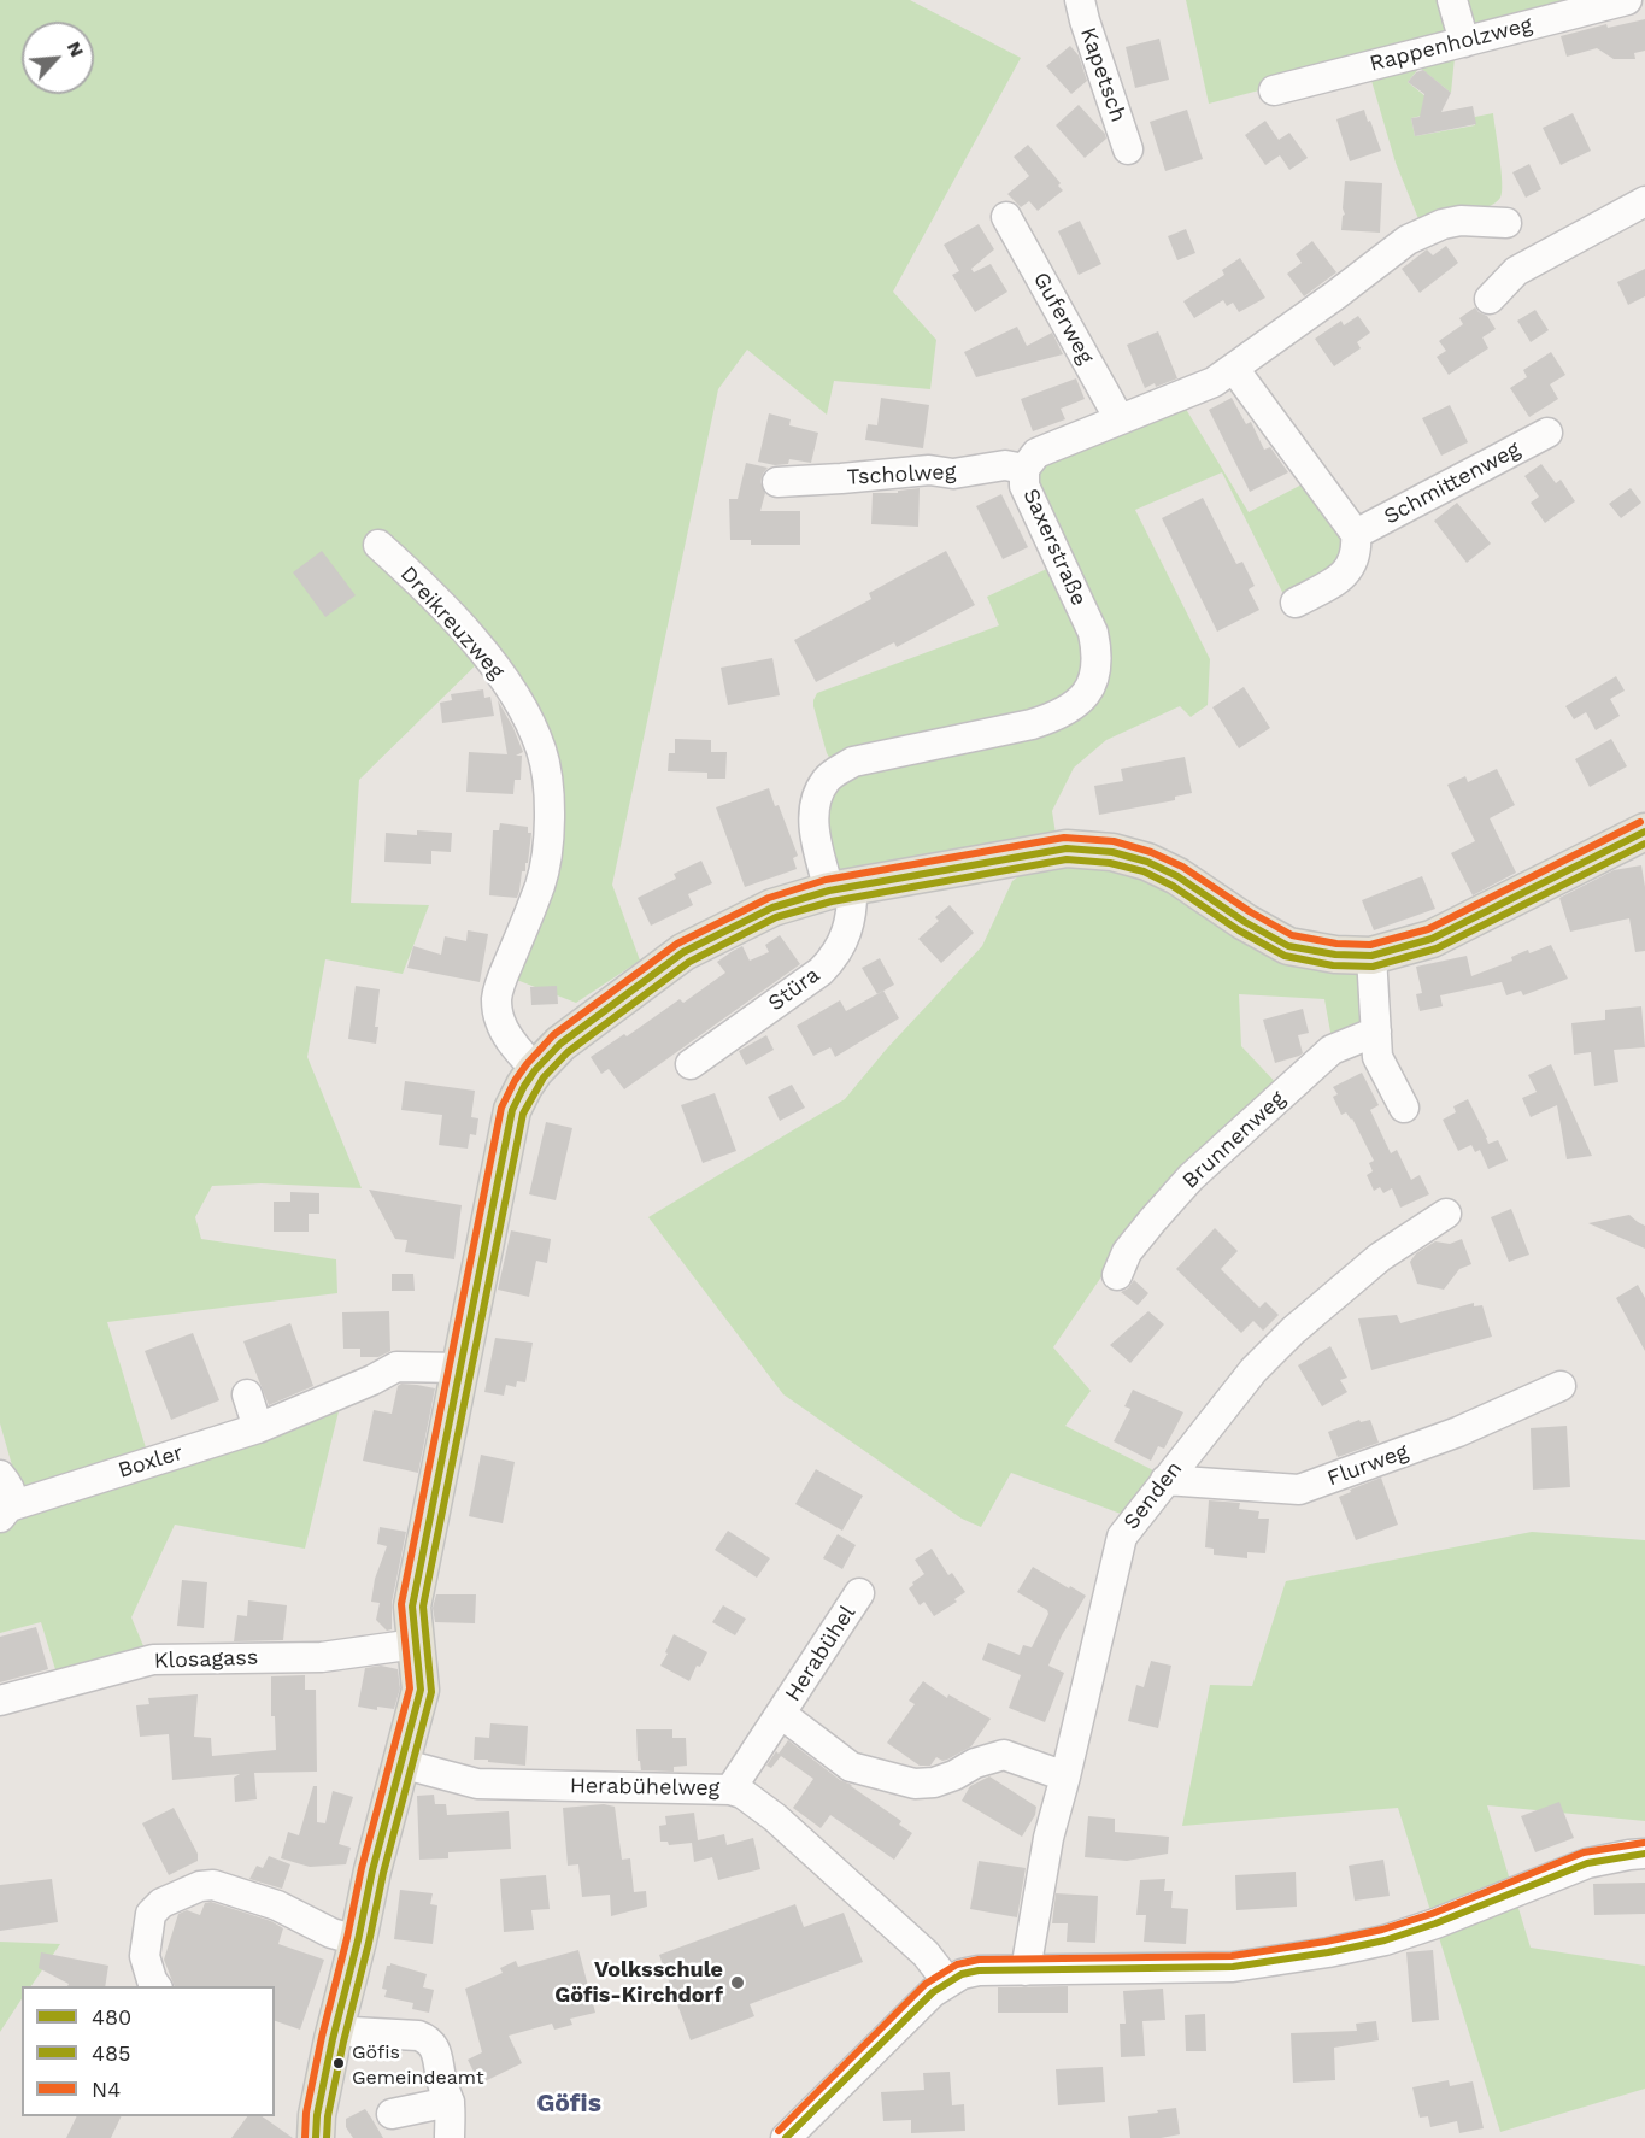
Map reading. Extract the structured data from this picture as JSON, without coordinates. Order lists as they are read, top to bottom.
{
  "streets": {
    "street": [
      "Rappenholzweg",
      "Kapetsch",
      "Guferweg",
      "Tscholweg",
      "Schmittenweg",
      "Saxerstraße",
      "Dreikreuzweg",
      "Stüra",
      "Brunnenweg",
      "Boxler",
      "Flurweg",
      "Senden",
      "Herabühel",
      "Klosagass",
      "Herabühelweg"
    ]
  },
  "crossings": [
    ["Guferweg", "Saxerstraße"],
    ["Tscholweg", "Saxerstraße"],
    ["Saxerstraße", "Stüra"],
    ["Flurweg", "Senden"],
    ["Senden", "Herabühel"],
    ["Herabühel", "Herabühelweg"]
  ],
  "districts": ["Göfis"],
  "places": ["Volksschule Göfis-Kirchdorf", "Göfis Gemeindeamt"],
  "lines": ["transit line N4", "transit line 480", "transit line 485"],
  "legend": ["480", "485", "N4"],
  "north": "top right"
}
